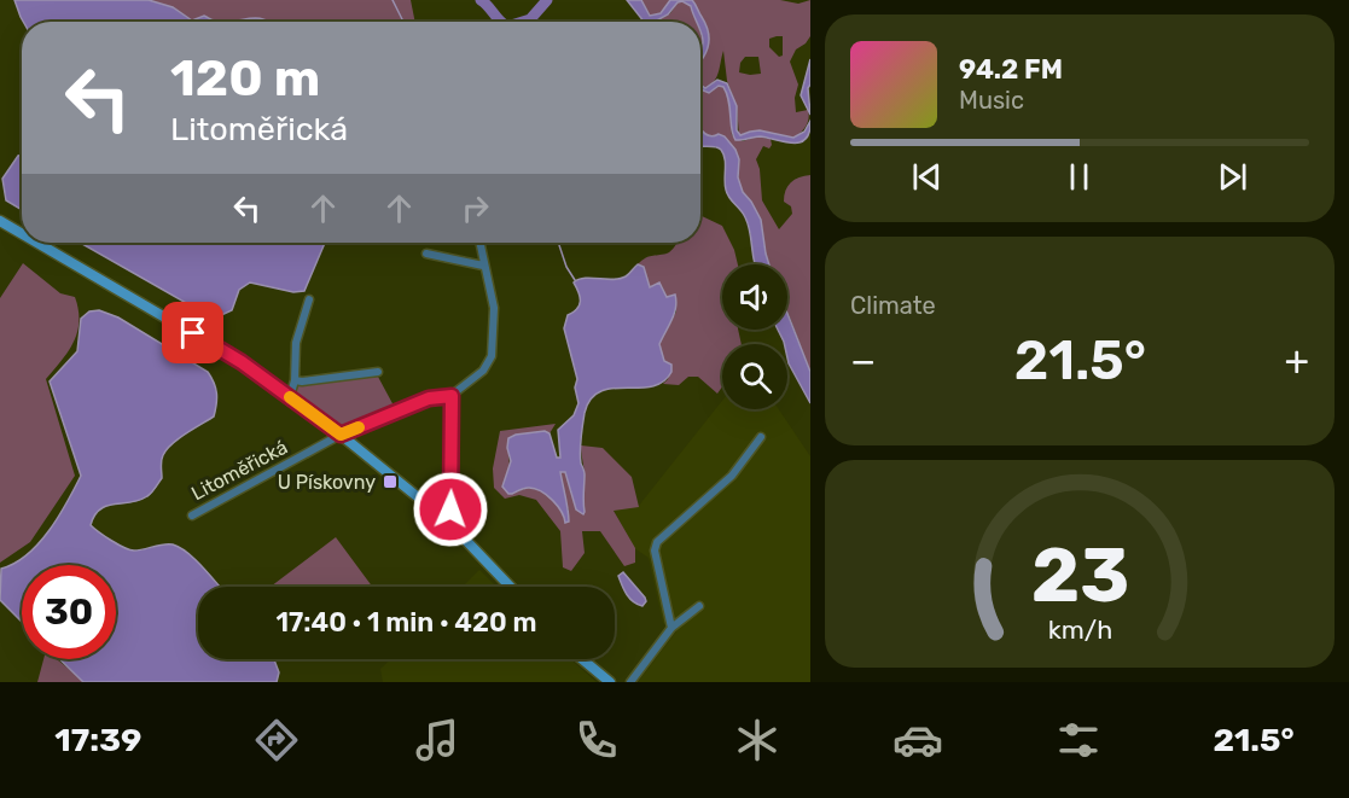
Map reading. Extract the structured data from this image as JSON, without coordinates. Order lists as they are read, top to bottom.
{
  "streets": {
    "street": ["Litoměřická"]
  },
  "places": {
    "transit": ["U Pískovny"]
  },
  "page": {
    "turn": ["120 m", "Litoměřická"],
    "song": ["94.2 FM", "Music"],
    "tile": "Climate",
    "heat": ["−", "21.5°", "+"],
    "limit": "30",
    "trip": "17:40 · 1 min · 420 m",
    "tabs": ["17:39", "21.5°"],
    "gauge": ["23", "km/h"]
  }
}
